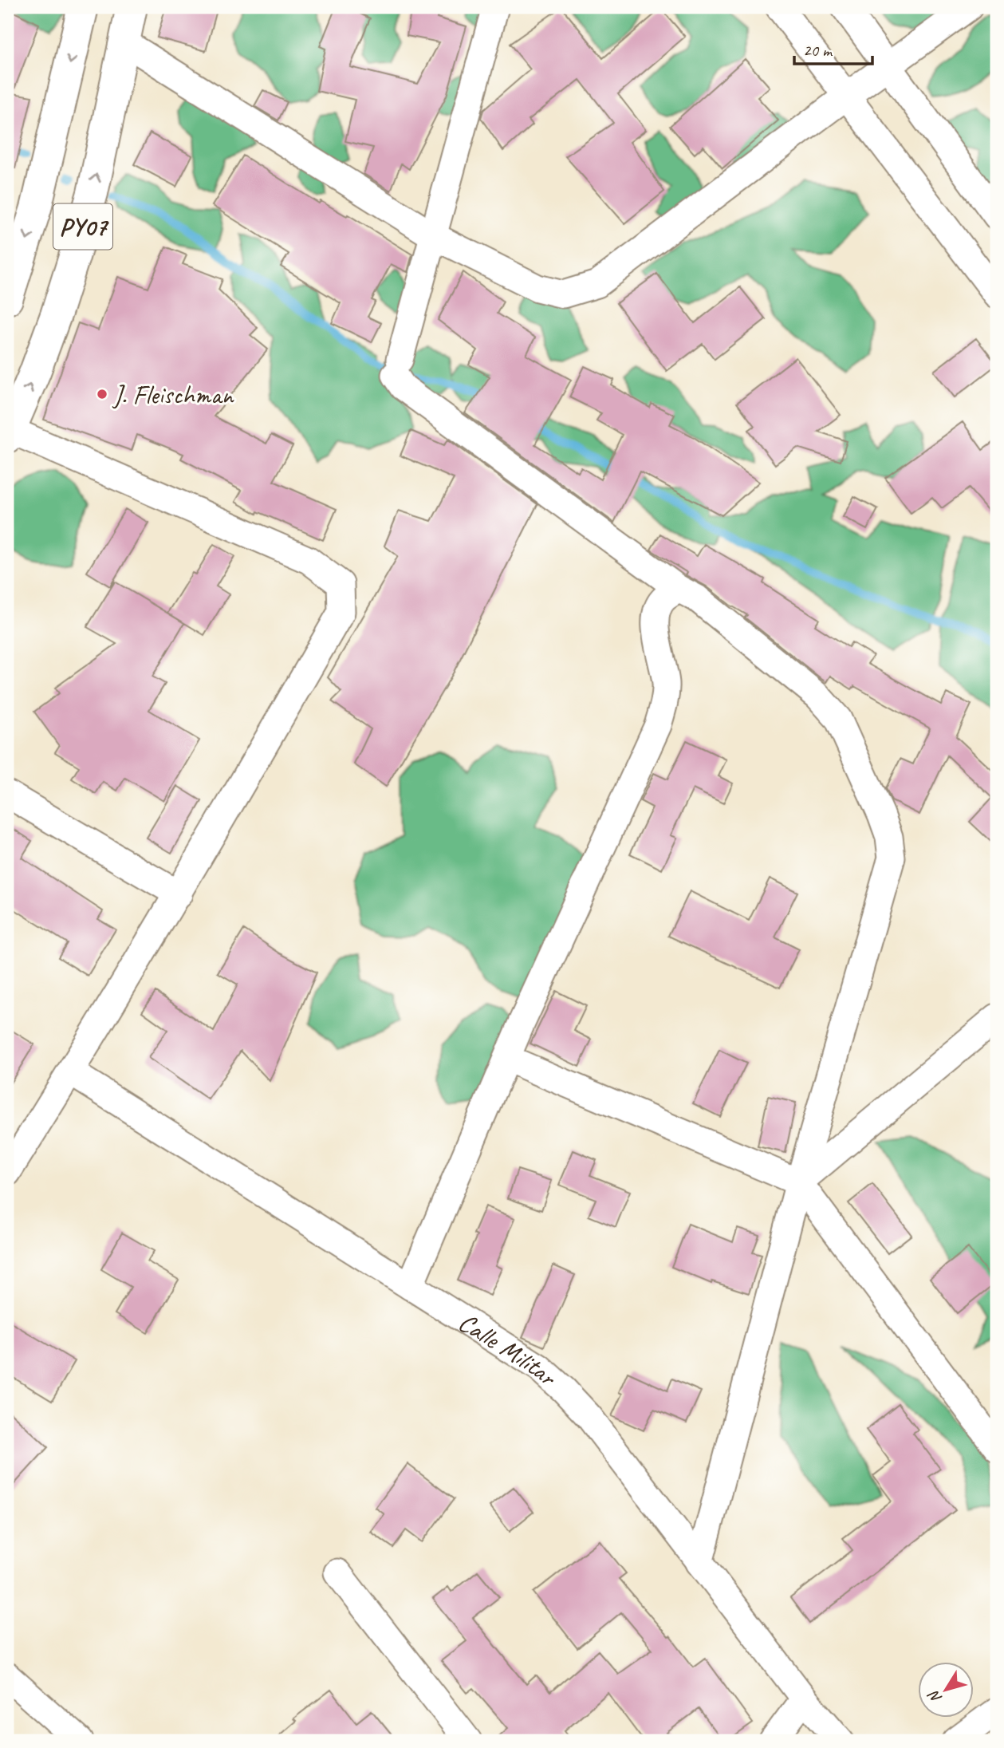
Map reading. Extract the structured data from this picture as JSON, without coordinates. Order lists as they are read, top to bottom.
{
  "streets": {
    "main road": ["PY07"],
    "street": ["Calle Militar"]
  },
  "places": ["J. Fleischman"],
  "scale_bar": "20 m",
  "north": "bottom left"
}
